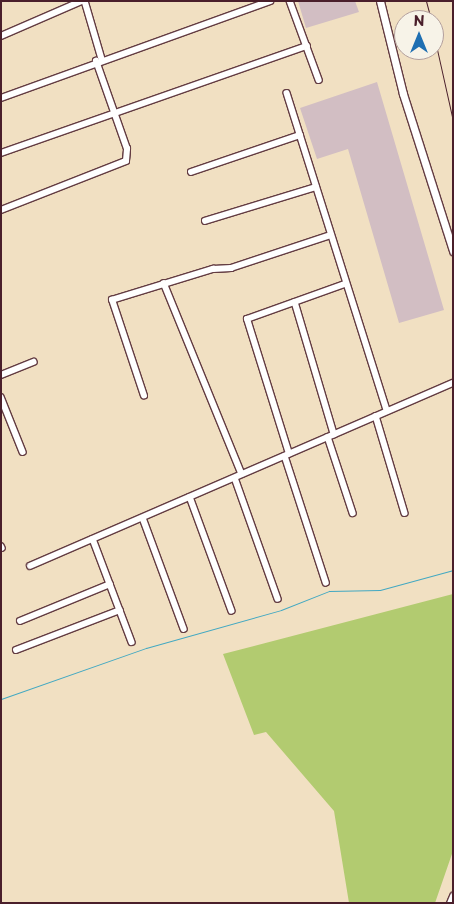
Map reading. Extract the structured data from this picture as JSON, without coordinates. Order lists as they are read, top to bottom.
{
  "north": "top"
}
